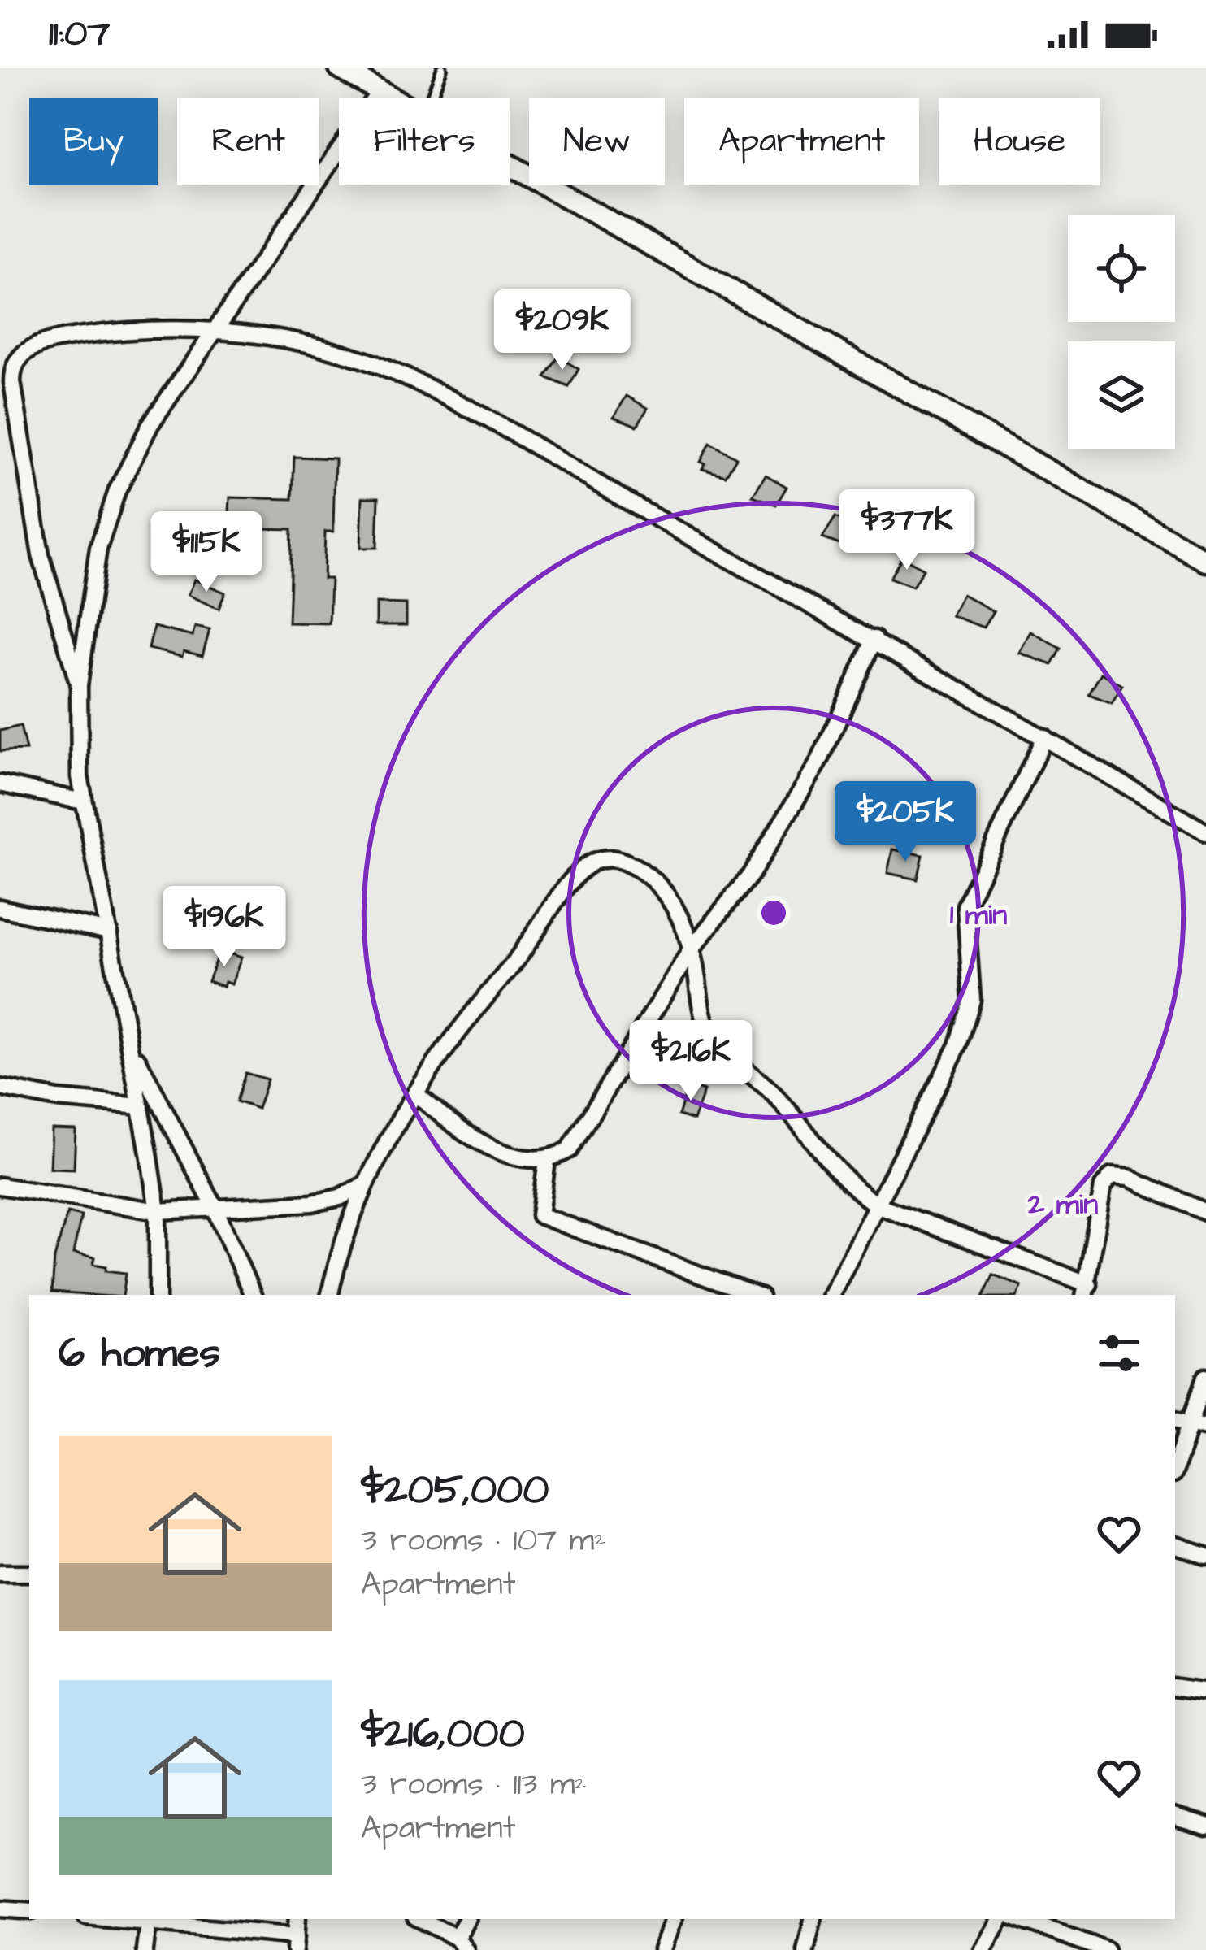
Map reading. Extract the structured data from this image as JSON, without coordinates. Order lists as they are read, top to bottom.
{
  "page": {
    "status": "11:07",
    "chip": [
      "Buy",
      "Rent",
      "Filters",
      "New",
      "Apartment",
      "House"
    ],
    "price": [
      "$209K",
      "$377K",
      "$115K",
      "$205K",
      "$196K",
      "$216K"
    ],
    "heading": "6 homes",
    "list": [
      {
        "name": "$205,000",
        "note": "3 rooms · 107 m² · Apartment"
      },
      {
        "name": "$216,000",
        "note": "3 rooms · 113 m² · Apartment"
      }
    ]
  },
  "rings": ["1 min", "2 min"]
}
